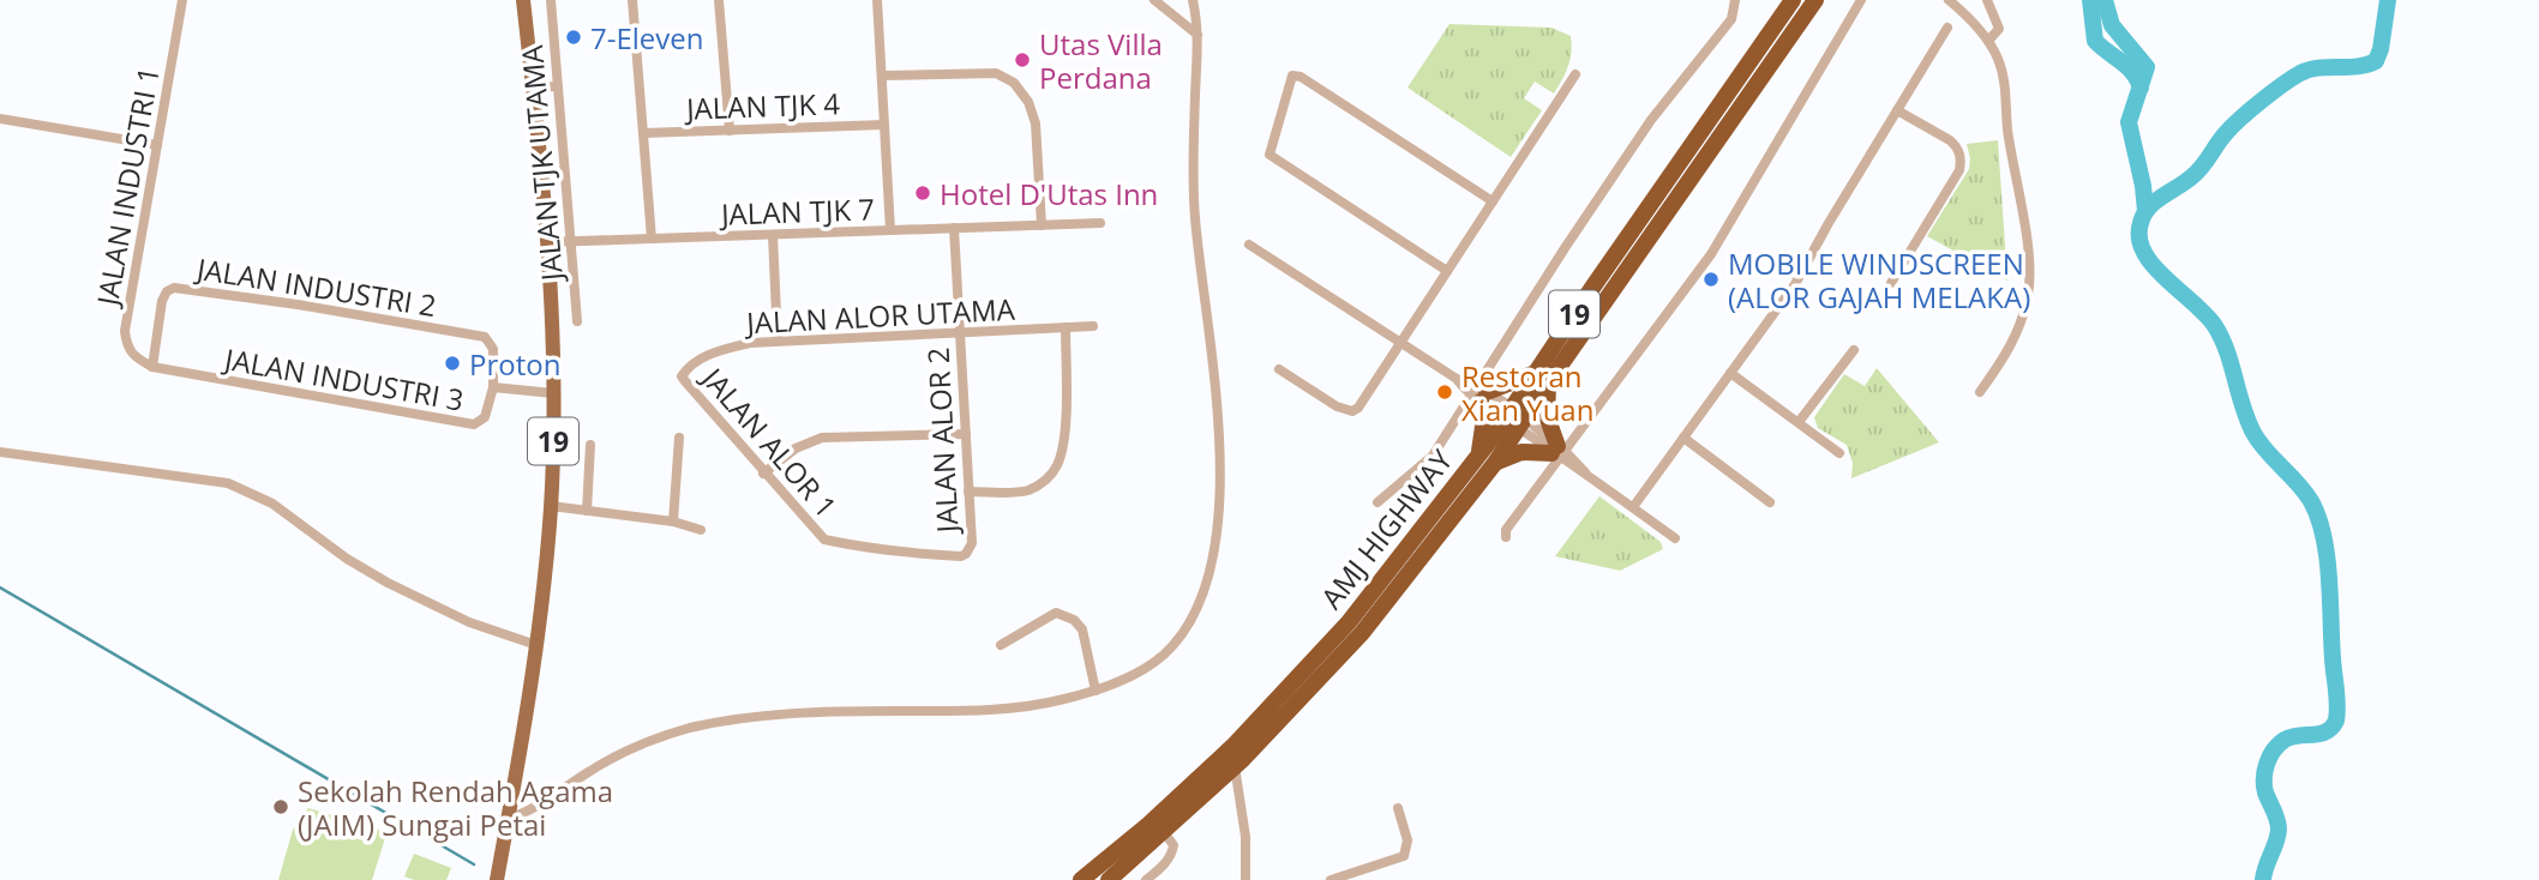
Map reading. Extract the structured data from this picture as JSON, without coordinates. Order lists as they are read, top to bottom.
{
  "streets": {
    "highway": ["19", "AMJ HIGHWAY"],
    "street": [
      "JALAN TJK 4",
      "JALAN TJK UTAMA",
      "JALAN INDUSTRI 1",
      "JALAN TJK 7",
      "JALAN INDUSTRI 2",
      "JALAN ALOR UTAMA",
      "JALAN INDUSTRI 3",
      "JALAN ALOR 2",
      "JALAN ALOR 1"
    ]
  },
  "crossings": [
    ["JALAN TJK UTAMA", "JALAN TJK 7"],
    ["JALAN INDUSTRI 1", "JALAN INDUSTRI 2"],
    ["JALAN INDUSTRI 1", "JALAN INDUSTRI 3"],
    ["JALAN TJK 7", "19"],
    ["JALAN TJK 7", "JALAN ALOR 2"],
    ["JALAN INDUSTRI 2", "JALAN INDUSTRI 3"],
    ["19", "JALAN INDUSTRI 3"],
    ["JALAN ALOR UTAMA", "JALAN ALOR 2"],
    ["JALAN ALOR UTAMA", "JALAN ALOR 1"],
    ["JALAN ALOR 2", "JALAN ALOR 1"]
  ],
  "places": [
    "7-Eleven",
    "Utas Villa Perdana",
    "Hotel D'Utas Inn",
    "MOBILE WINDSCREEN (ALOR GAJAH MELAKA)",
    "Proton",
    "Restoran Xian Yuan",
    "Sekolah Rendah Agama (JAIM) Sungai Petai"
  ]
}
